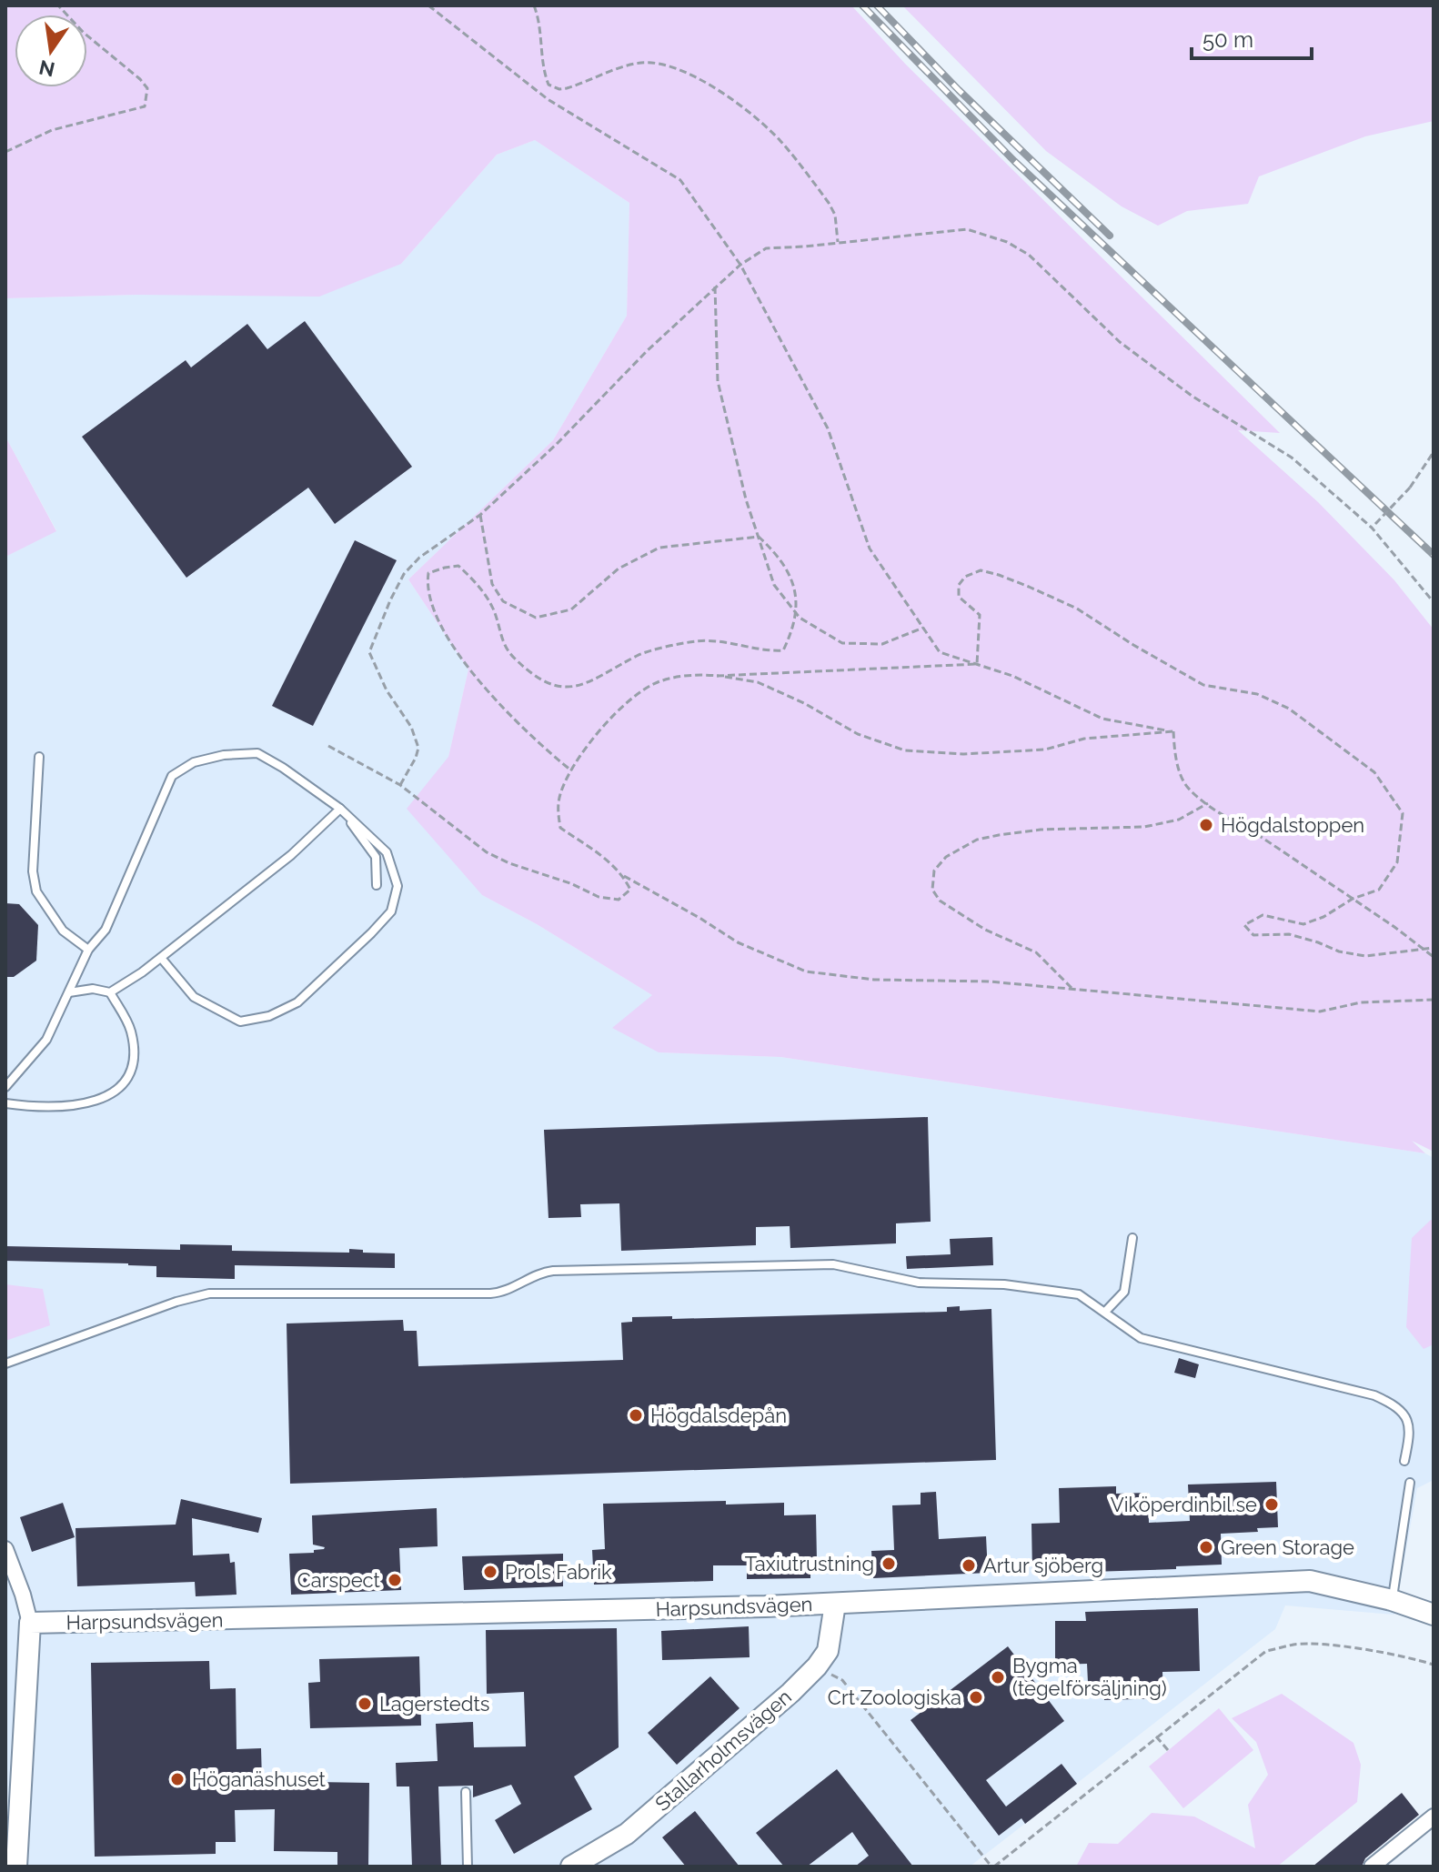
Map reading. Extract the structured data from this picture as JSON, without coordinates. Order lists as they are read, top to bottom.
{
  "streets": {
    "street": ["Harpsundsvägen", "Stallarholmsvägen"]
  },
  "crossings": [
    ["Harpsundsvägen", "Stallarholmsvägen"]
  ],
  "places": [
    "Högdalstoppen",
    "Högdalsdepån",
    "Viköperdinbil.se",
    "Green Storage",
    "Taxiutrustning",
    "Artur sjöberg",
    "Prols Fabrik",
    "Carspect",
    "Bygma (tegelförsäljning)",
    "Crt Zoologiska",
    "Lagerstedts",
    "Höganäshuset"
  ],
  "scale_bar": "50 m",
  "north": "bottom"
}
